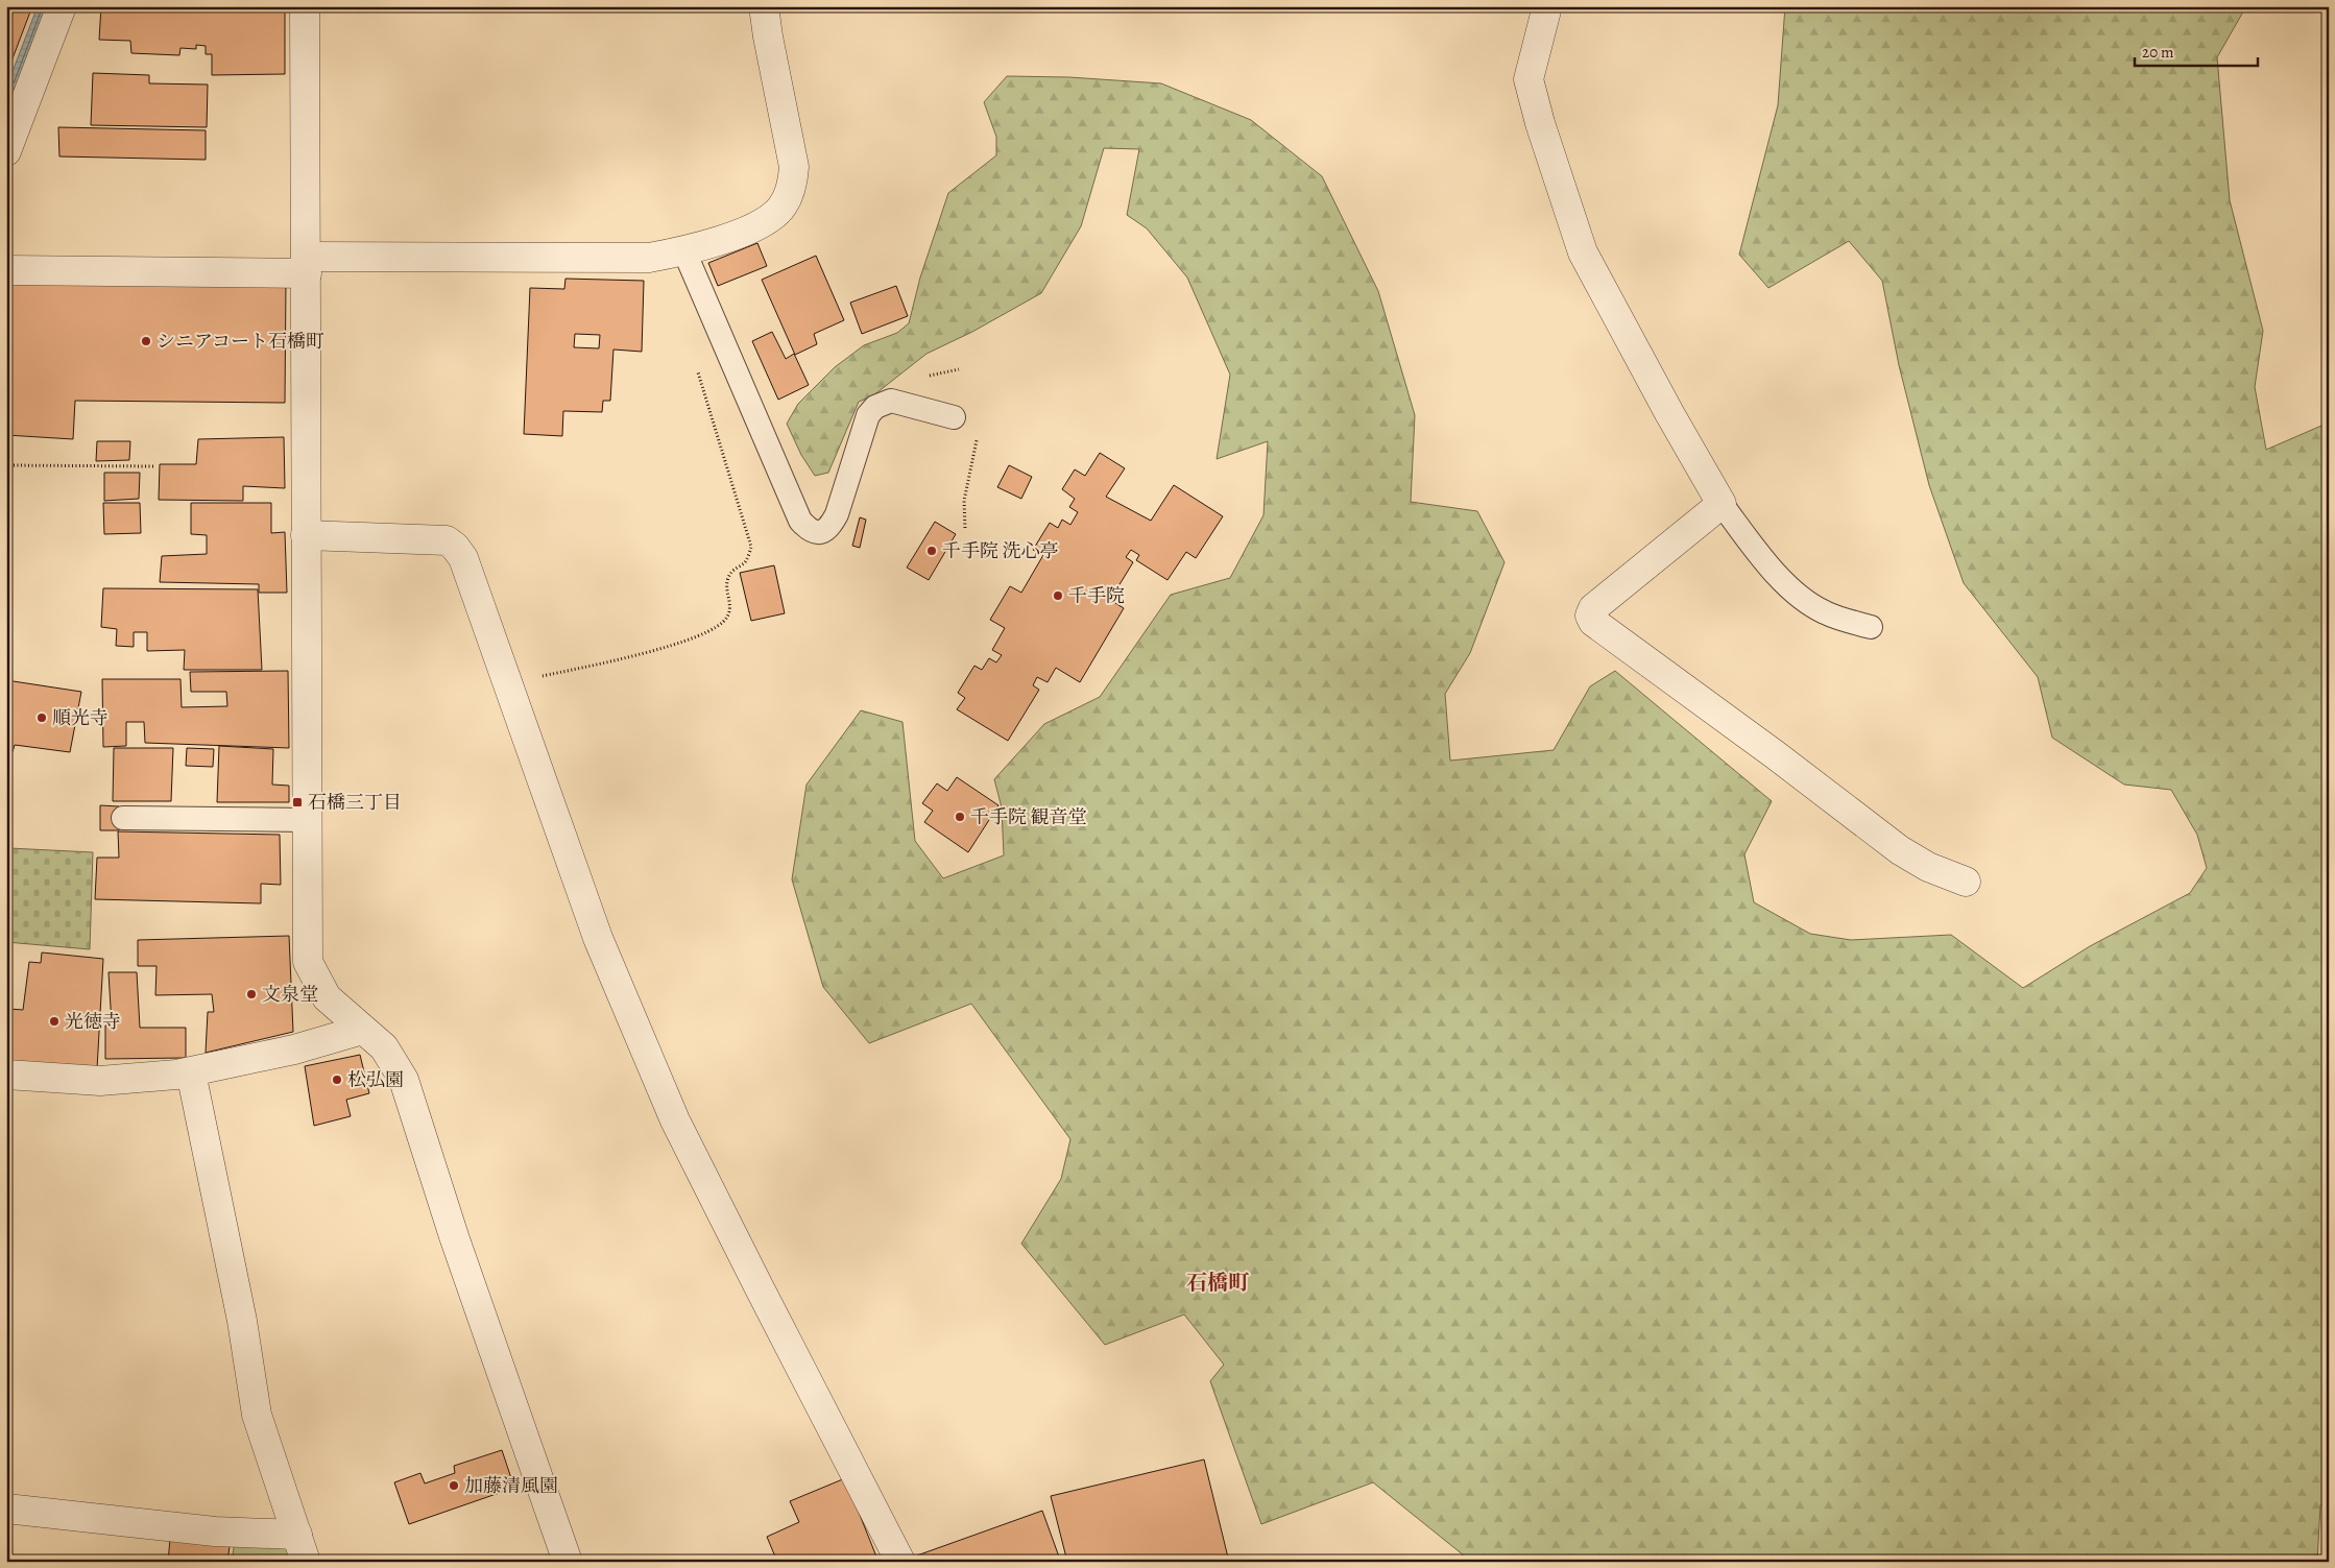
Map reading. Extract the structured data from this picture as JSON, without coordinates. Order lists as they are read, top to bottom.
{
  "districts": ["石橋町"],
  "places": {
    "other": [
      "シニアコート石橋町",
      "千手院 洗心亭",
      "千手院",
      "順光寺",
      "千手院 観音堂",
      "文泉堂",
      "光徳寺",
      "松弘園",
      "加藤清風園"
    ],
    "transit": ["石橋三丁目"]
  },
  "scale_bar": "20 m"
}
